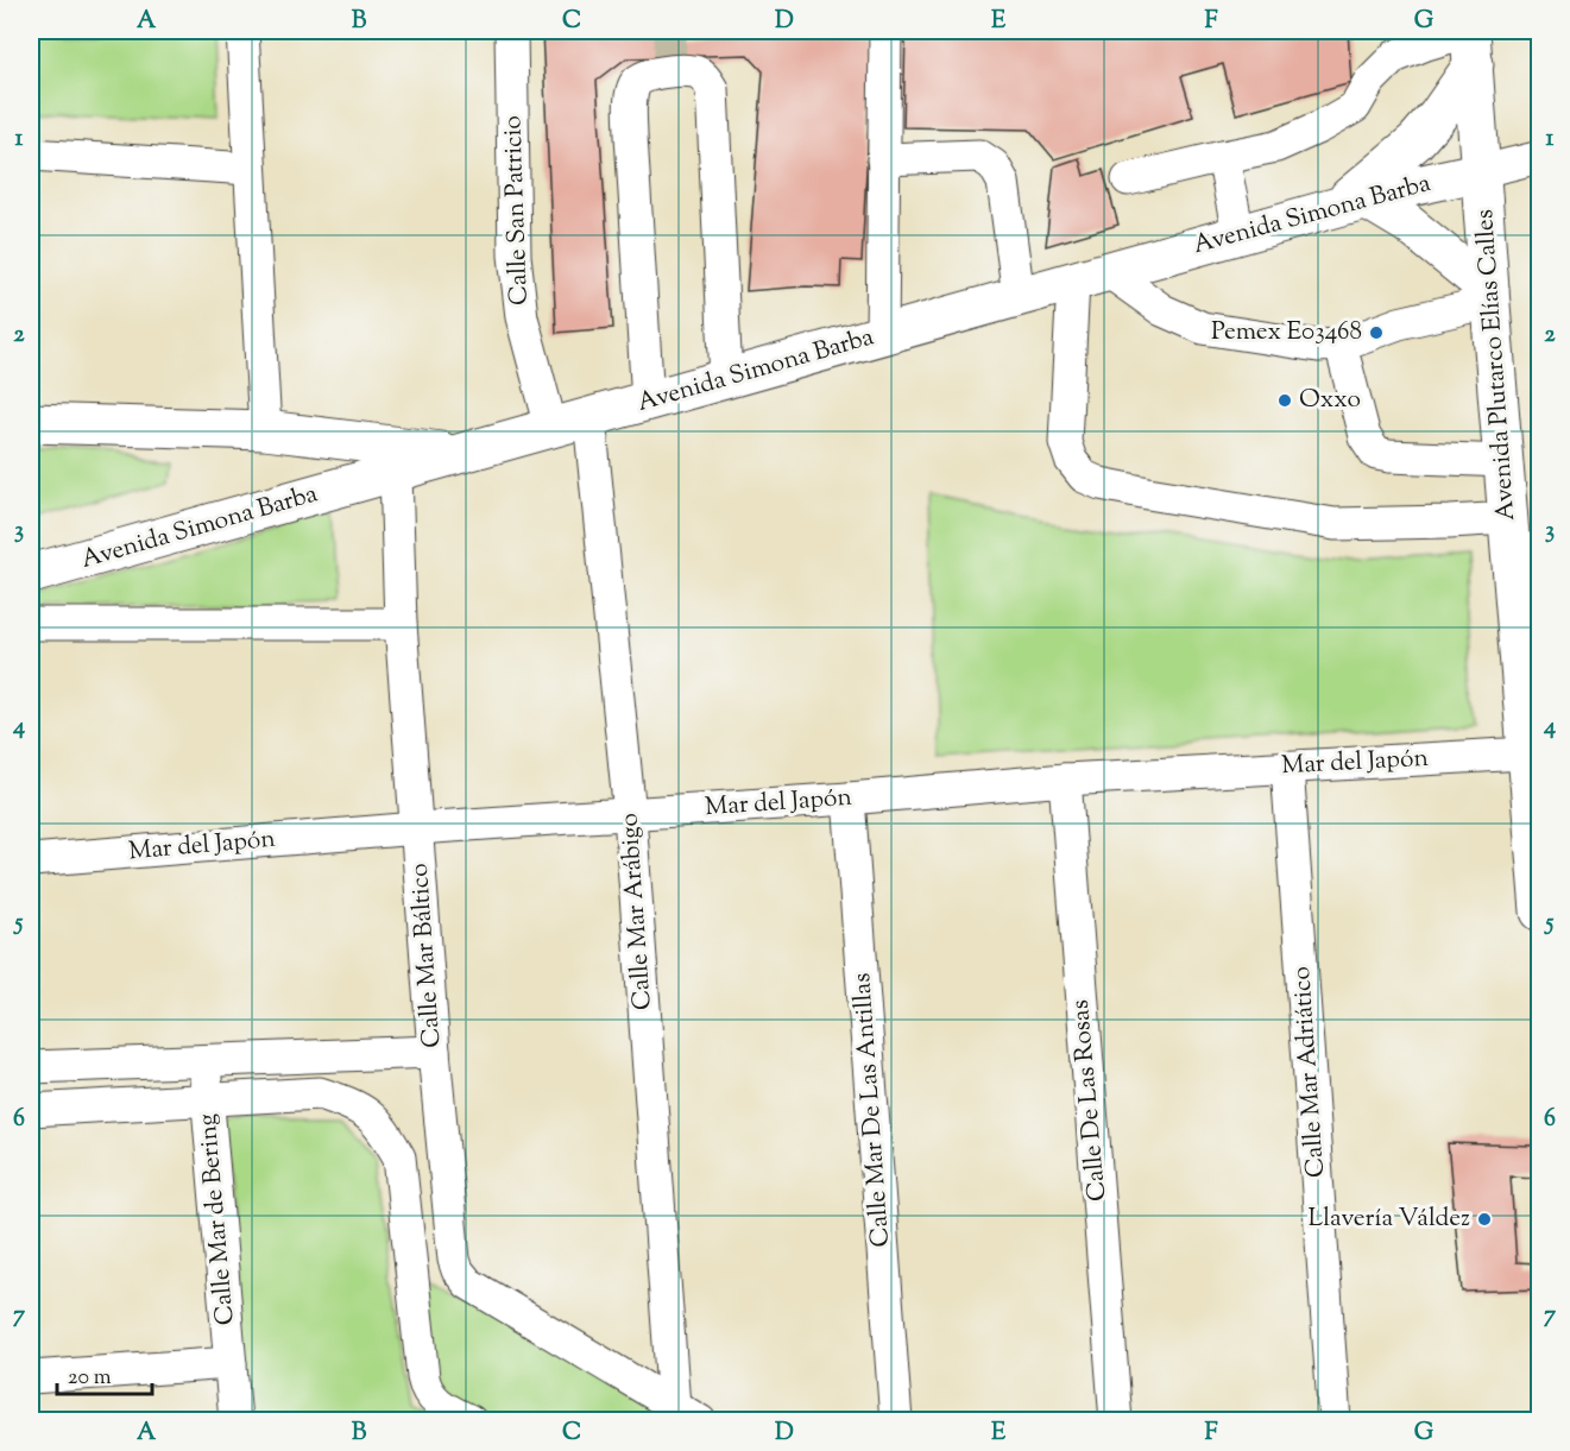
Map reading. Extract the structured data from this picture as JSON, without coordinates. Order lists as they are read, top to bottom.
{
  "streets": {
    "main road": ["Avenida Simona Barba", "Avenida Plutarco Elías Calles"],
    "street": [
      "Calle San Patricio",
      "Mar del Japón",
      "Calle Mar Arábigo",
      "Calle Mar Báltico",
      "Calle Mar Adriático",
      "Calle De Las Rosas",
      "Calle Mar De Las Antillas",
      "Calle Mar de Bering"
    ]
  },
  "crossings": [
    ["Calle San Patricio", "Avenida Simona Barba"],
    ["Avenida Simona Barba", "Avenida Plutarco Elías Calles"],
    ["Avenida Simona Barba", "Calle Mar Arábigo"],
    ["Avenida Simona Barba", "Calle Mar Báltico"],
    ["Avenida Plutarco Elías Calles", "Mar del Japón"],
    ["Mar del Japón", "Calle Mar Arábigo"],
    ["Mar del Japón", "Calle Mar Báltico"],
    ["Mar del Japón", "Calle Mar Adriático"],
    ["Mar del Japón", "Calle De Las Rosas"],
    ["Mar del Japón", "Calle Mar De Las Antillas"],
    ["Calle Mar Arábigo", "Calle Mar Báltico"]
  ],
  "places": ["Pemex E03468", "Oxxo", "Llavería Váldez"],
  "scale_bar": "20 m",
  "grid": {
    "columns": [
      "A",
      "B",
      "C",
      "D",
      "E",
      "F",
      "G"
    ],
    "rows": [
      "1",
      "2",
      "3",
      "4",
      "5",
      "6",
      "7"
    ]
  }
}
